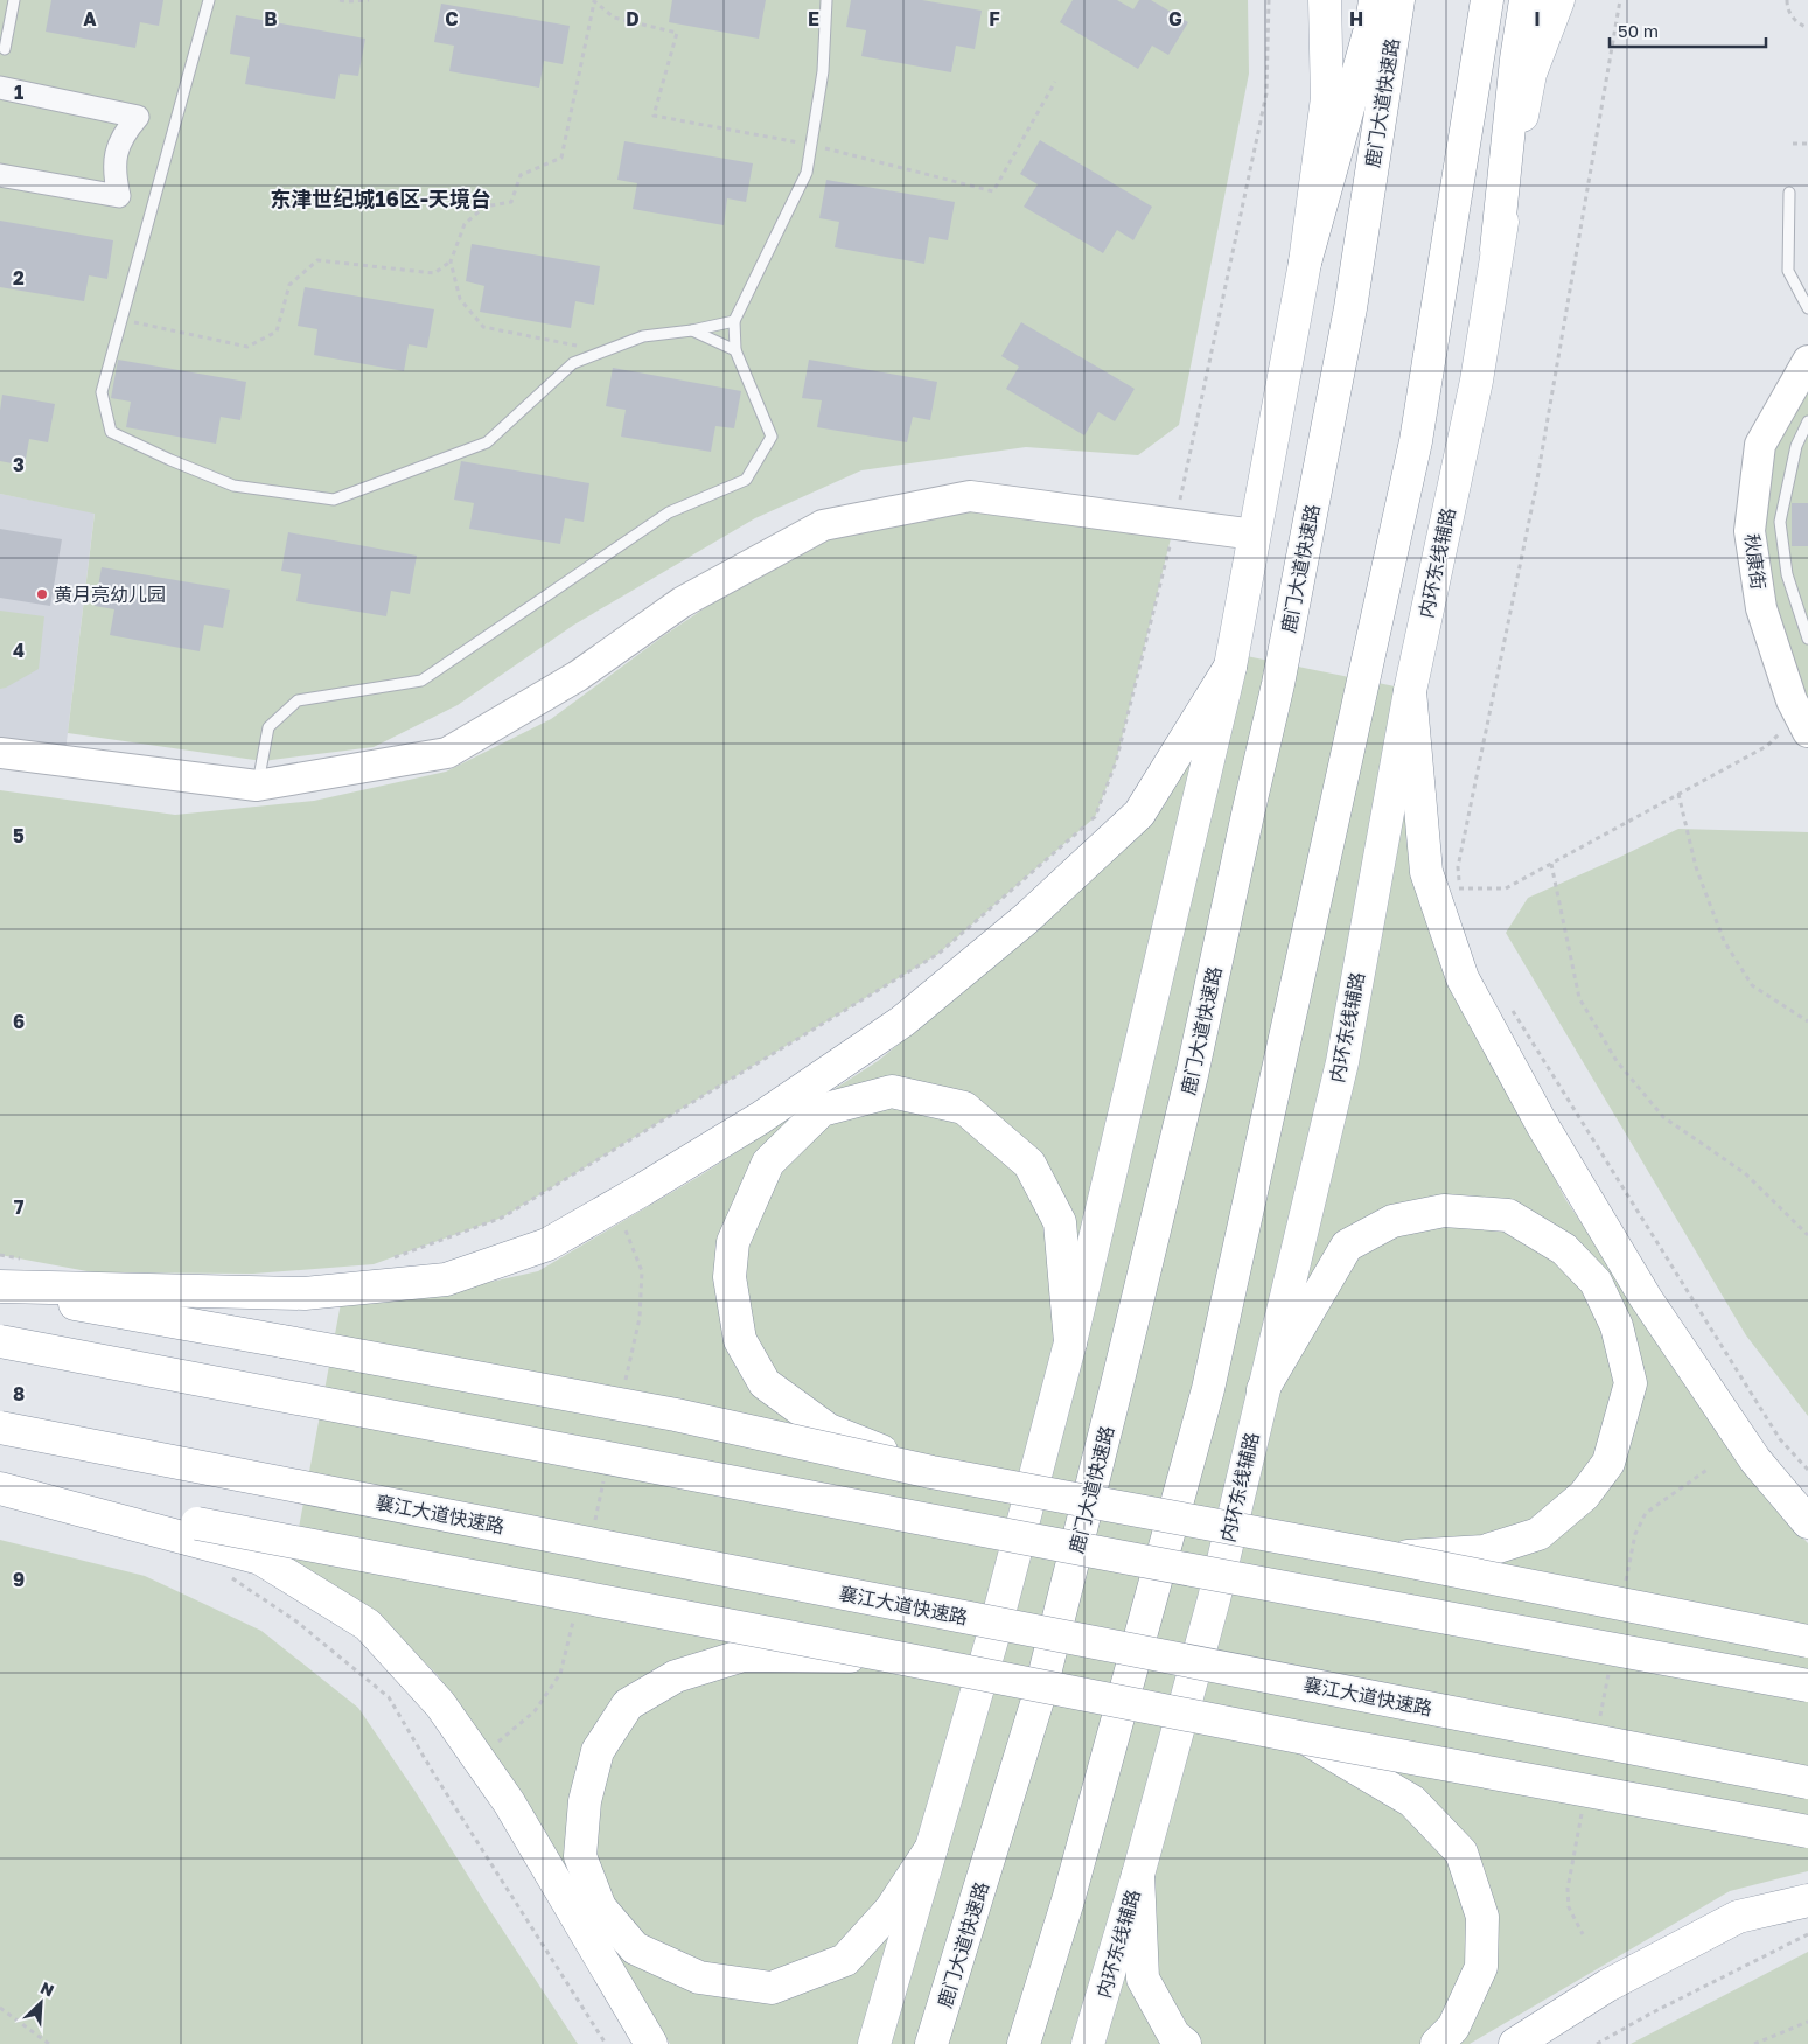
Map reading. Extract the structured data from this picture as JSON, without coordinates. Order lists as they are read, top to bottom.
{
  "streets": {
    "main road": ["鹿门大道快速路", "内环东线辅路", "襄江大道快速路"],
    "street": ["秋康街"]
  },
  "districts": ["东津世纪城16区-天境台"],
  "places": ["黄月亮幼儿园"],
  "scale_bar": "50 m",
  "north": "top right",
  "grid": {
    "columns": [
      "A",
      "B",
      "C",
      "D",
      "E",
      "F",
      "G",
      "H",
      "I"
    ],
    "rows": [
      "1",
      "2",
      "3",
      "4",
      "5",
      "6",
      "7",
      "8",
      "9"
    ]
  }
}
